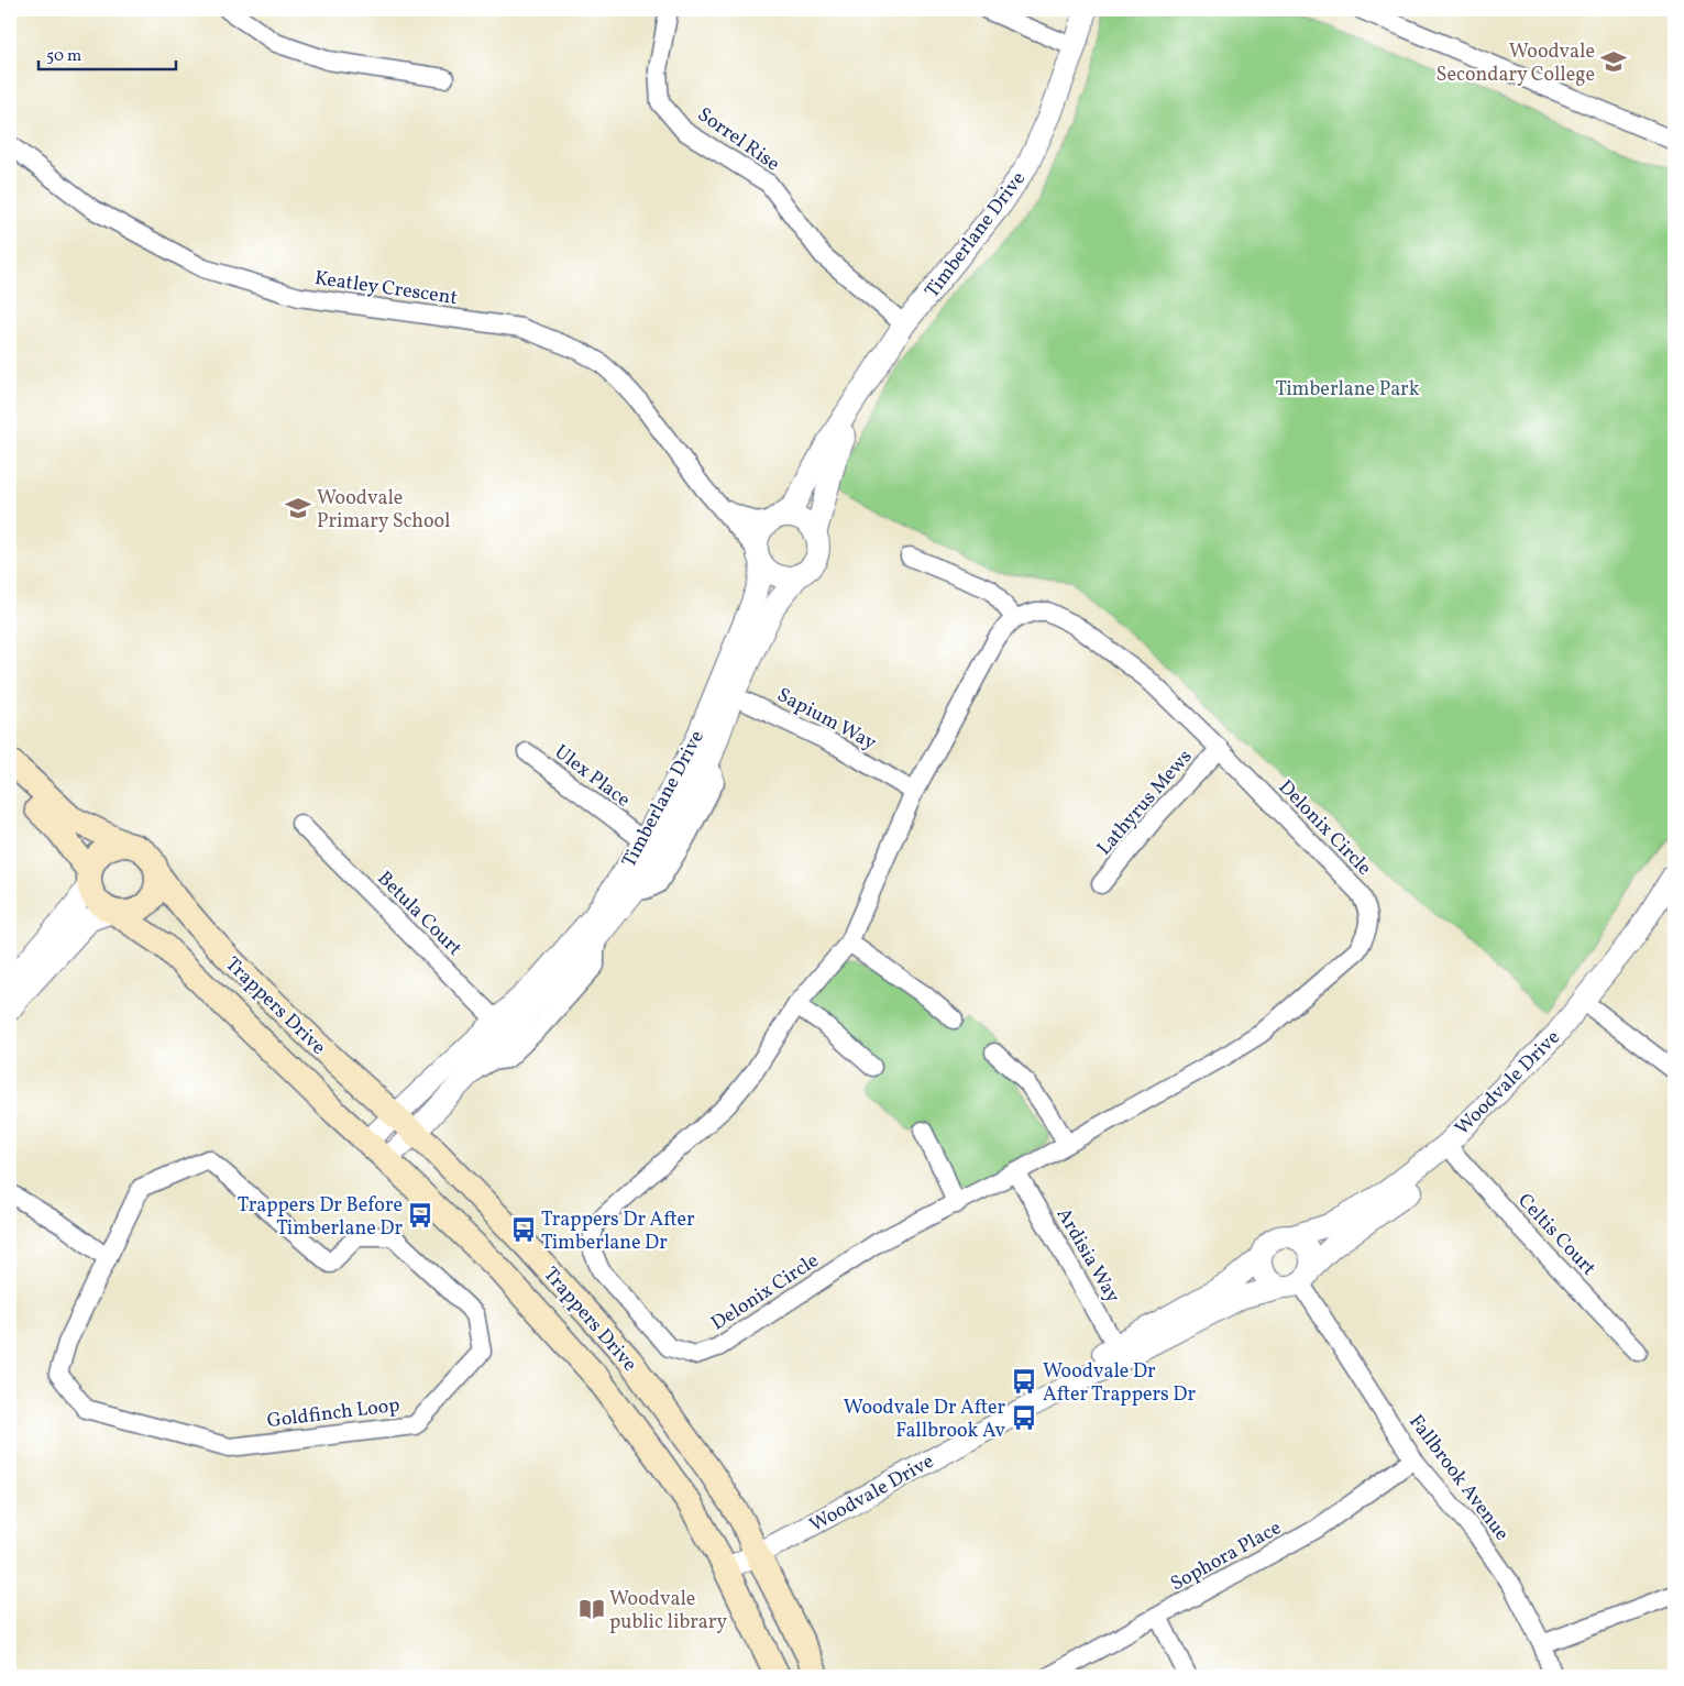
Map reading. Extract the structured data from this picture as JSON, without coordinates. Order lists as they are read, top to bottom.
{
  "streets": {
    "main road": ["Trappers Drive"],
    "street": [
      "Sorrel Rise",
      "Timberlane Drive",
      "Keatley Crescent",
      "Sapium Way",
      "Ulex Place",
      "Lathyrus Mews",
      "Delonix Circle",
      "Betula Court",
      "Woodvale Drive",
      "Celtis Court",
      "Ardisia Way",
      "Goldfinch Loop",
      "Fallbrook Avenue",
      "Sophora Place"
    ]
  },
  "crossings": [
    ["Sorrel Rise", "Timberlane Drive"],
    ["Timberlane Drive", "Keatley Crescent"],
    ["Timberlane Drive", "Sapium Way"],
    ["Timberlane Drive", "Ulex Place"],
    ["Timberlane Drive", "Betula Court"],
    ["Timberlane Drive", "Trappers Drive"],
    ["Sapium Way", "Delonix Circle"],
    ["Lathyrus Mews", "Delonix Circle"],
    ["Delonix Circle", "Ardisia Way"],
    ["Trappers Drive", "Woodvale Drive"],
    ["Woodvale Drive", "Celtis Court"],
    ["Woodvale Drive", "Ardisia Way"],
    ["Woodvale Drive", "Fallbrook Avenue"],
    ["Fallbrook Avenue", "Sophora Place"]
  ],
  "parks": ["Timberlane Park"],
  "places": {
    "school or university": ["Woodvale Secondary College", "Woodvale Primary School"],
    "bus stop": [
      "Trappers Dr Before Timberlane Dr",
      "Trappers Dr After Timberlane Dr",
      "Woodvale Dr After Trappers Dr",
      "Woodvale Dr After Fallbrook Av"
    ],
    "library": ["Woodvale public library"]
  },
  "scale_bar": "50 m"
}
